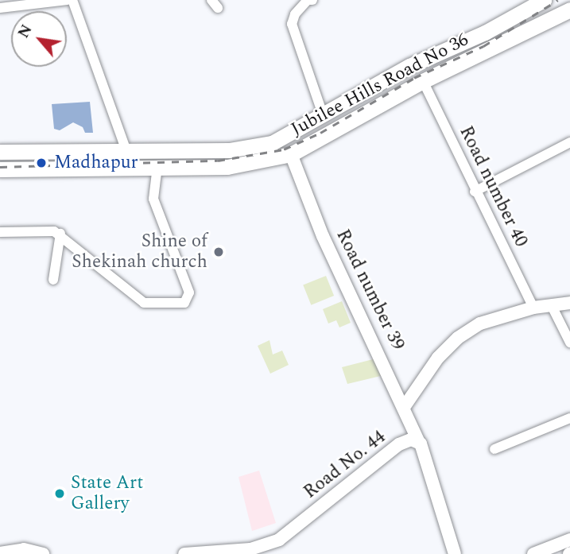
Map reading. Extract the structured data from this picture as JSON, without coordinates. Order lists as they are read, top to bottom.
{
  "streets": {
    "main road": ["Jubilee Hills Road No 36"],
    "street": ["Road number 40", "Road number 39", "Road No. 44"]
  },
  "crossings": [
    ["Jubilee Hills Road No 36", "Road number 40"],
    ["Jubilee Hills Road No 36", "Road number 39"],
    ["Road number 39", "Road No. 44"]
  ],
  "places": ["Madhapur", "Shine of Shekinah church", "State Art Gallery"],
  "north": "top left"
}
